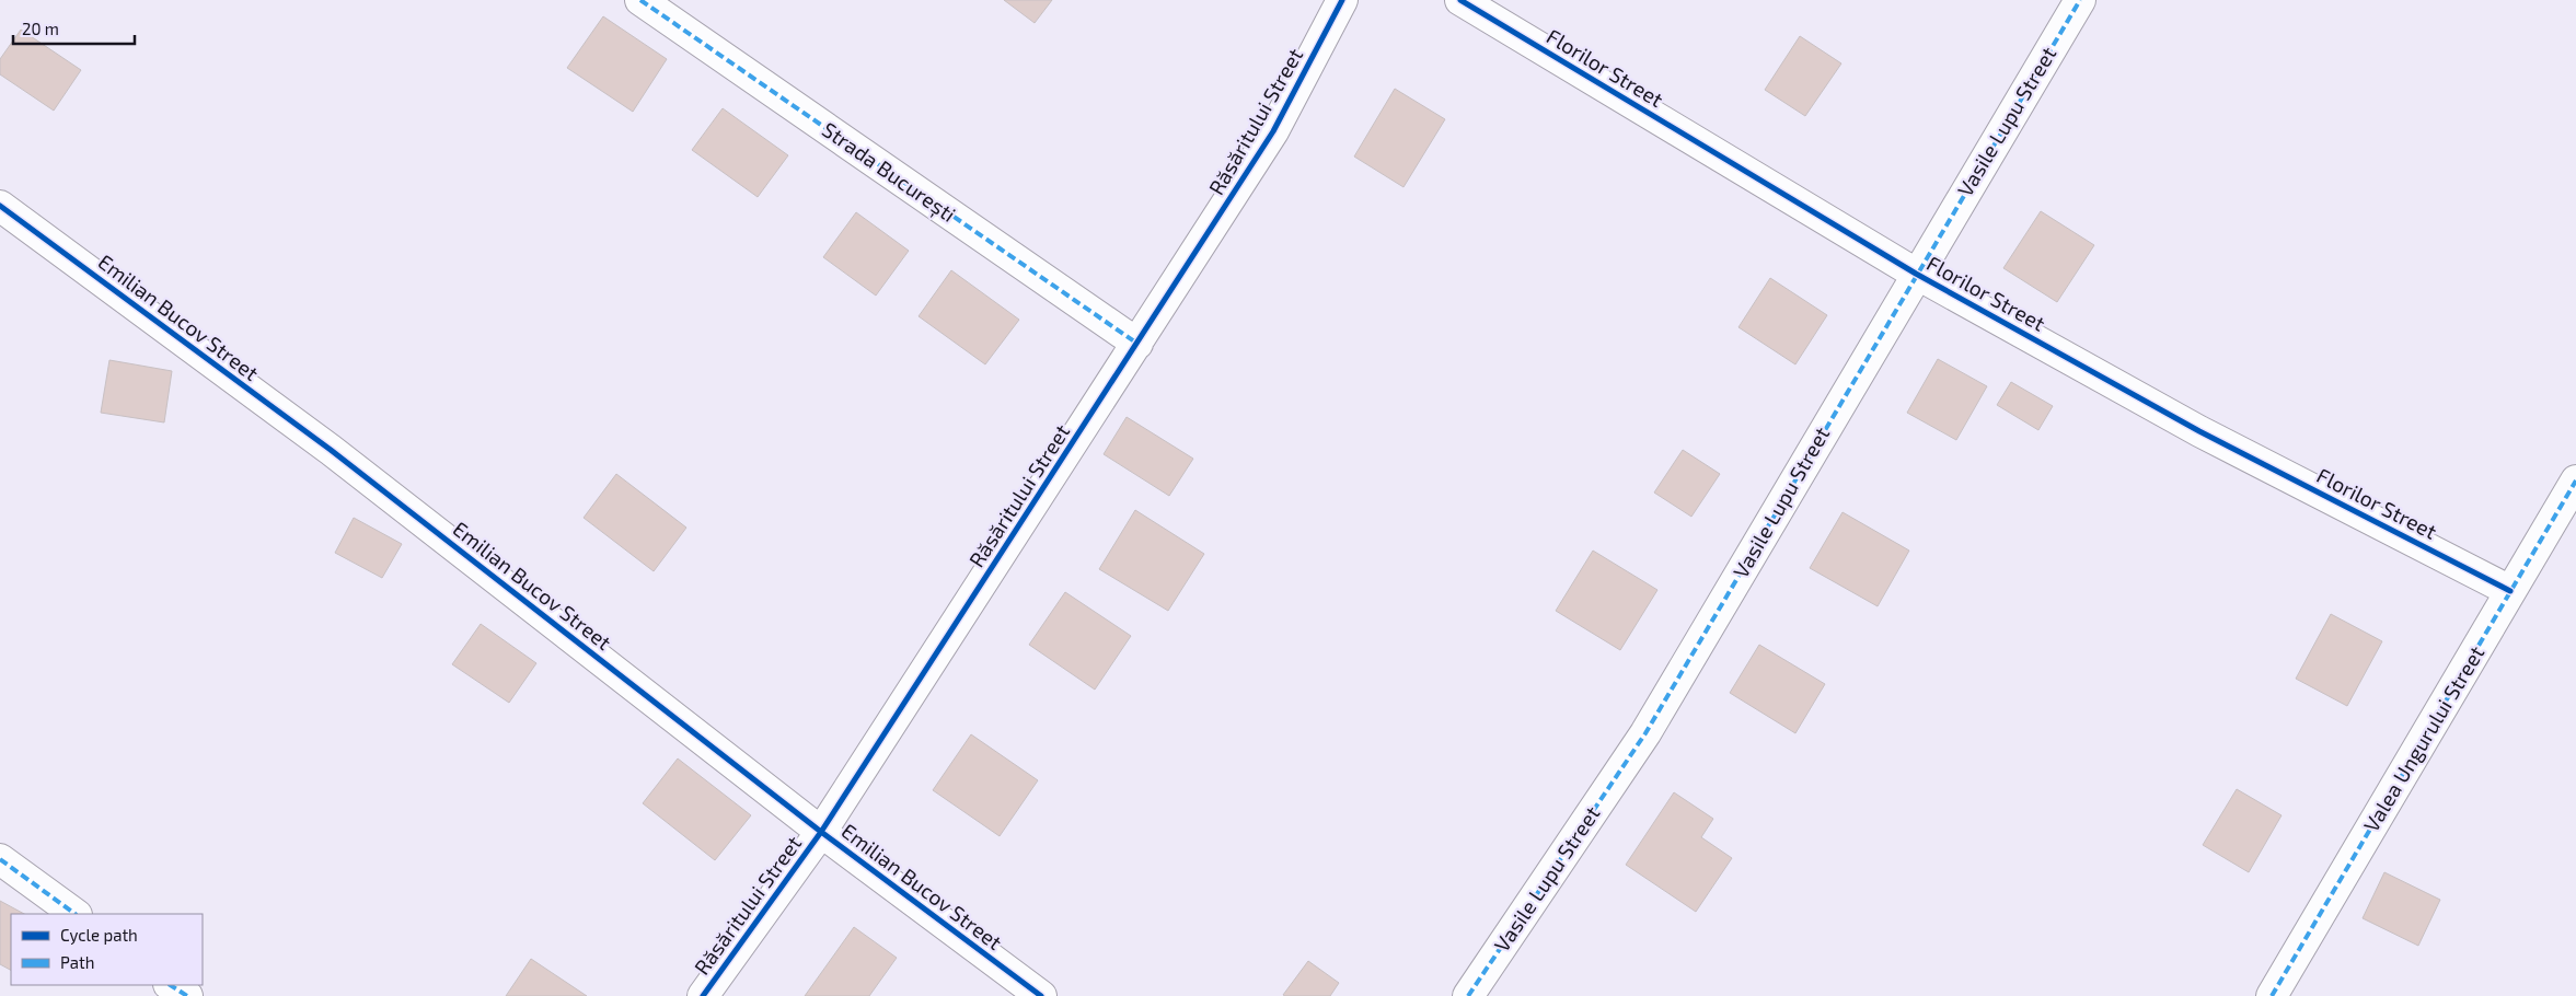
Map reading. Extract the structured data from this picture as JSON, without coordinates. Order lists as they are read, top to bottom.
{
  "streets": {
    "street": [
      "Florilor Street",
      "Răsăritului Street",
      "Vasile Lupu Street",
      "Strada București",
      "Emilian Bucov Street",
      "Valea Ungurului Street"
    ]
  },
  "crossings": [
    ["Florilor Street", "Vasile Lupu Street"],
    ["Florilor Street", "Valea Ungurului Street"],
    ["Răsăritului Street", "Strada București"],
    ["Răsăritului Street", "Emilian Bucov Street"]
  ],
  "legend": ["Cycle path", "Path"],
  "scale_bar": "20 m"
}
